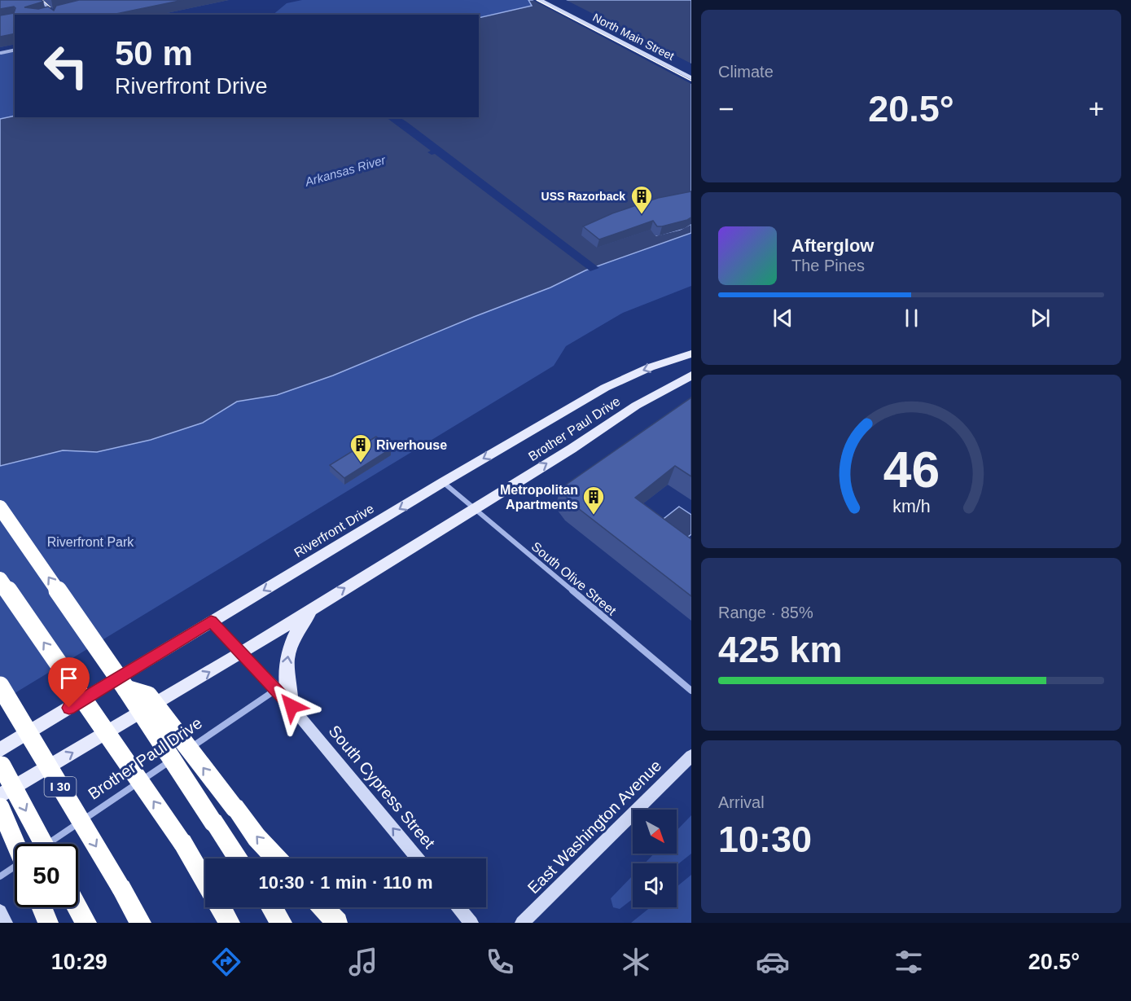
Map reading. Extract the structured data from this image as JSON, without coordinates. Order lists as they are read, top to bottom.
{
  "streets": {
    "highway": ["I 30"],
    "main road": [
      "North Main Street",
      "Brother Paul Drive",
      "Riverfront Drive",
      "South Cypress Street",
      "East Washington Avenue"
    ],
    "street": ["South Olive Street"]
  },
  "crossings": [
    ["Brother Paul Drive", "South Olive Street"],
    ["Brother Paul Drive", "South Cypress Street"],
    ["Riverfront Drive", "South Olive Street"],
    ["Riverfront Drive", "South Cypress Street"]
  ],
  "one_way": ["Brother Paul Drive", "South Cypress Street"],
  "water": ["Arkansas River"],
  "parks": ["Riverfront Park"],
  "places": {
    "building": ["USS Razorback", "Riverhouse", "Metropolitan Apartments"]
  },
  "north": "bottom right",
  "page": {
    "tile": [
      "Climate",
      ["Range · 85%", "425 km"],
      ["Arrival", "10:30"]
    ],
    "turn": ["50 m", "Riverfront Drive"],
    "heat": ["−", "20.5°", "+"],
    "song": ["Afterglow", "The Pines"],
    "limit": "50",
    "trip": "10:30 · 1 min · 110 m",
    "tabs": ["10:29", "20.5°"],
    "gauge": ["46", "km/h"]
  }
}
